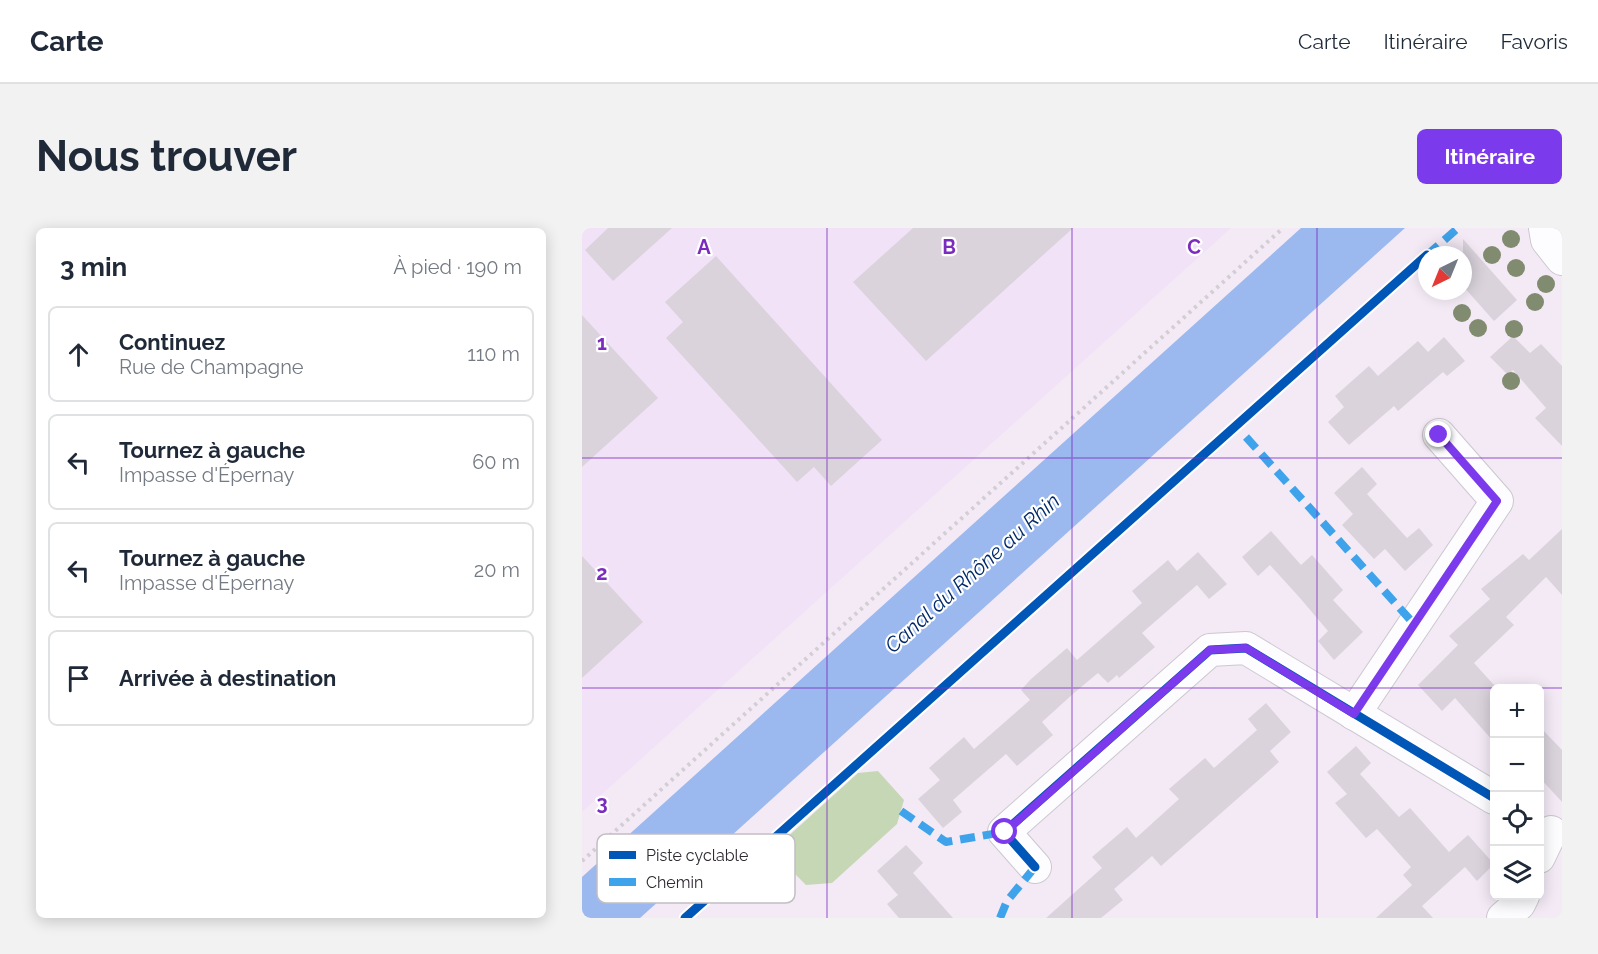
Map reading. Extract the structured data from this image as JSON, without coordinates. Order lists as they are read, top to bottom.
{
  "water": ["Canal du Rhône au Rhin"],
  "legend": ["Piste cyclable", "Chemin"],
  "north": "bottom left",
  "page": {
    "header": "Carte",
    "nav": ["Carte", "Itinéraire", "Favoris"],
    "buttons": "Itinéraire",
    "title": "Nous trouver",
    "heading": ["3 min", "À pied · 190 m"],
    "list": [
      ["Continuez", "Rue de Champagne", "110 m"],
      ["Tournez à gauche", "Impasse d'Épernay", "60 m"],
      ["Tournez à gauche", "Impasse d'Épernay", "20 m"],
      "Arrivée à destination"
    ],
    "map_buttons": ["+", "−"]
  },
  "grid": {
    "columns": ["A", "B", "C"],
    "rows": ["1", "2", "3"]
  }
}
